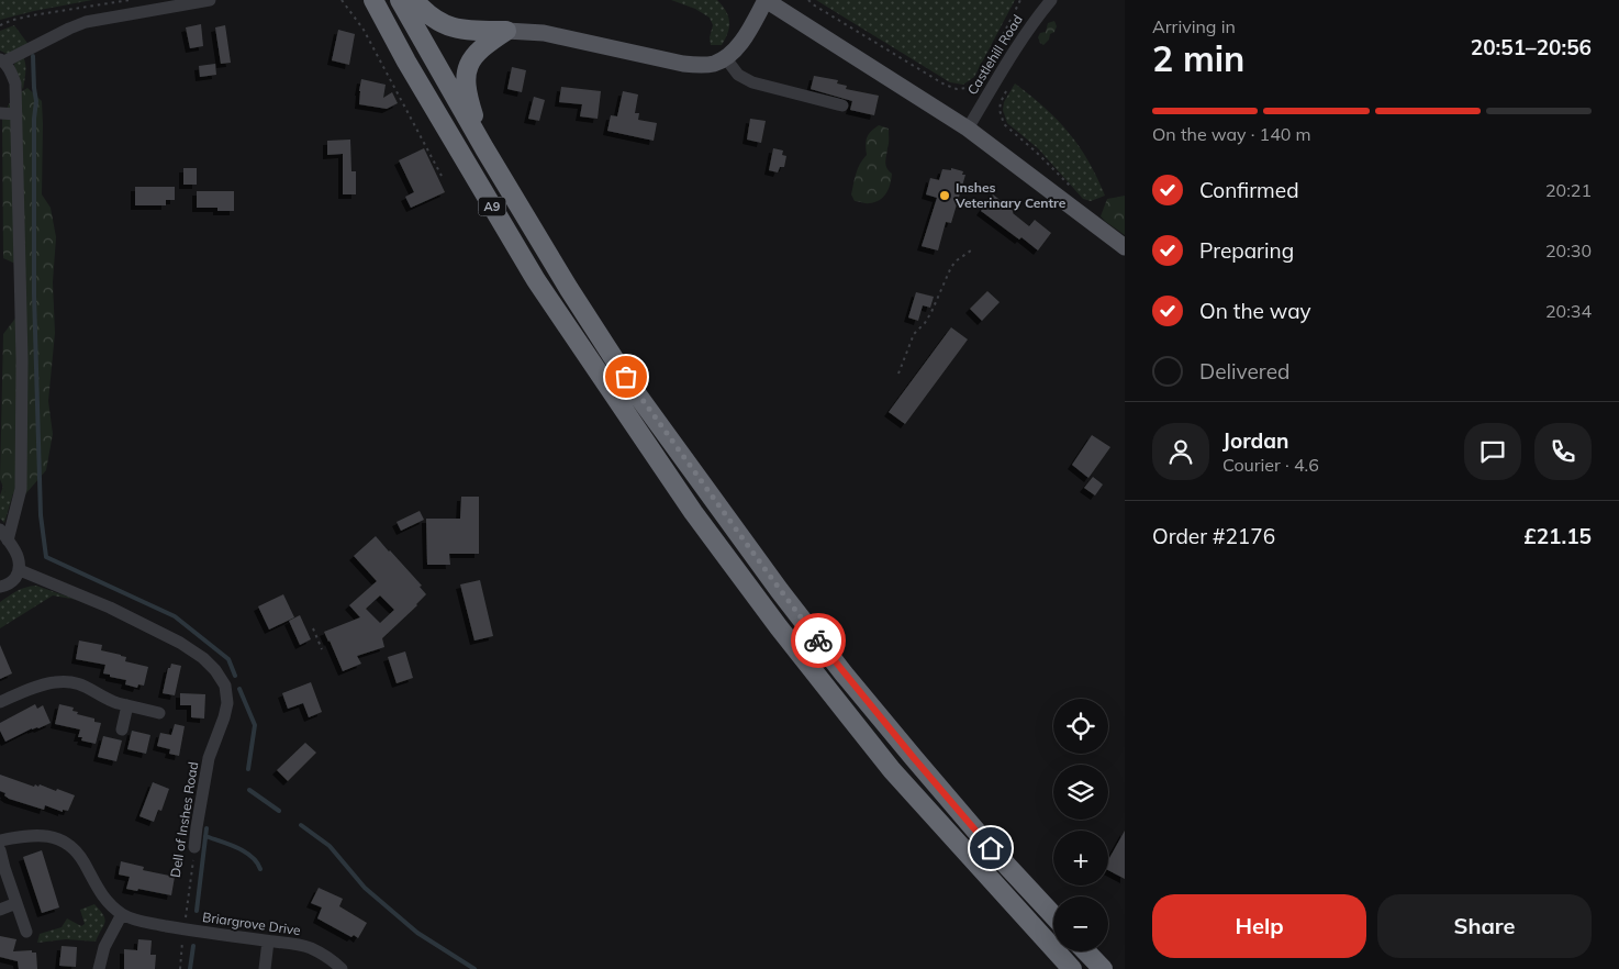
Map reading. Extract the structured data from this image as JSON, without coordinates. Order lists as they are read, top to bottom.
{
  "streets": {
    "highway": ["A9"],
    "street": ["Castlehill Road", "Dell of Inshes Road", "Briargrove Drive"]
  },
  "crossings": [
    ["Dell of Inshes Road", "Briargrove Drive"]
  ],
  "places": ["Inshes Veterinary Centre"],
  "page": {
    "heading": ["2 min", "Arriving in", "20:51–20:56"],
    "panel": [
      "Jordan",
      "Courier · 4.6",
      "Order #2176",
      "£21.15"
    ],
    "bar": "On the way · 140 m",
    "list": [
      ["Confirmed", "20:21"],
      ["Preparing", "20:30"],
      ["On the way", "20:34"],
      "Delivered"
    ],
    "map_buttons": ["+", "−"],
    "buttons": ["Help", "Share"]
  }
}
